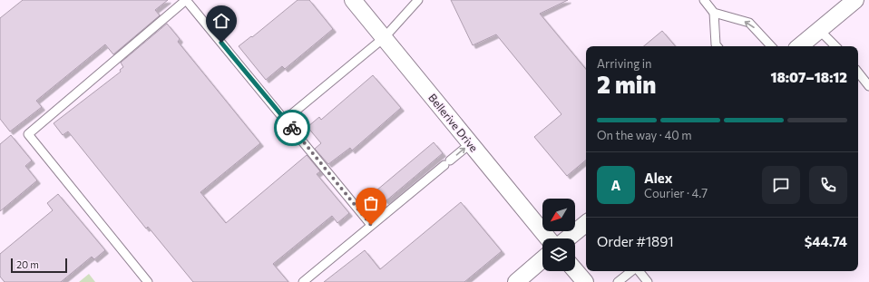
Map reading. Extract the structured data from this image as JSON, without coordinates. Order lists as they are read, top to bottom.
{
  "streets": {
    "street": ["Bellerive Drive"]
  },
  "scale_bar": "20 m",
  "north": "bottom left",
  "page": {
    "heading": ["2 min", "Arriving in", "18:07–18:12"],
    "panel": [
      "Alex",
      "Courier · 4.7",
      "Order #1891",
      "$44.74"
    ],
    "bar": "On the way · 40 m",
    "round": "A",
    "scale": "20 m"
  }
}
